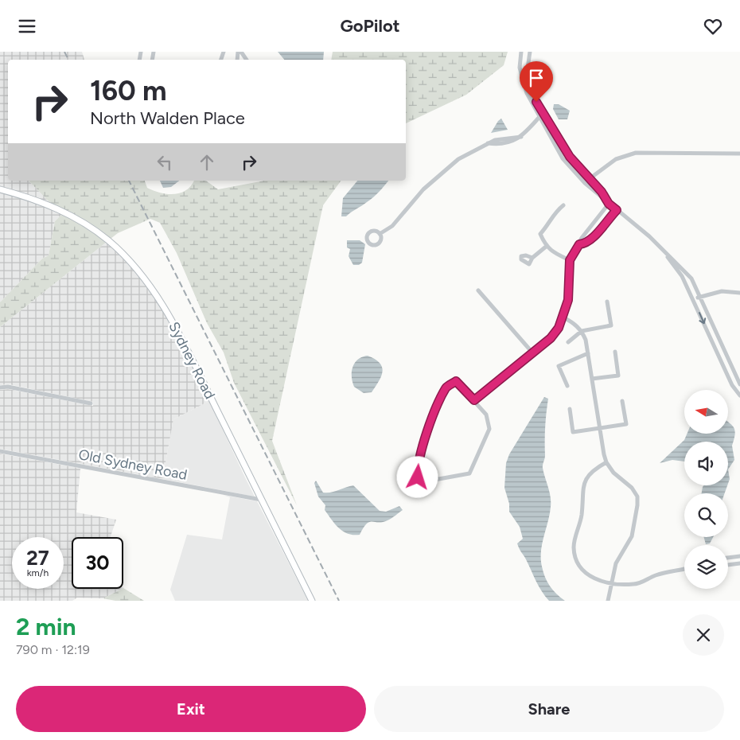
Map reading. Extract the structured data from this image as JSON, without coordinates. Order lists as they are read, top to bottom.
{
  "streets": {
    "street": ["Sydney Road", "Old Sydney Road"]
  },
  "crossings": [
    ["Sydney Road", "Old Sydney Road"]
  ],
  "north": "left",
  "page": {
    "header": "GoPilot",
    "turn": ["160 m", "North Walden Place"],
    "speed": "27 km/h",
    "limit": "30",
    "heading": ["2 min", "790 m · 12:19"],
    "buttons": ["Exit", "Share"]
  }
}
